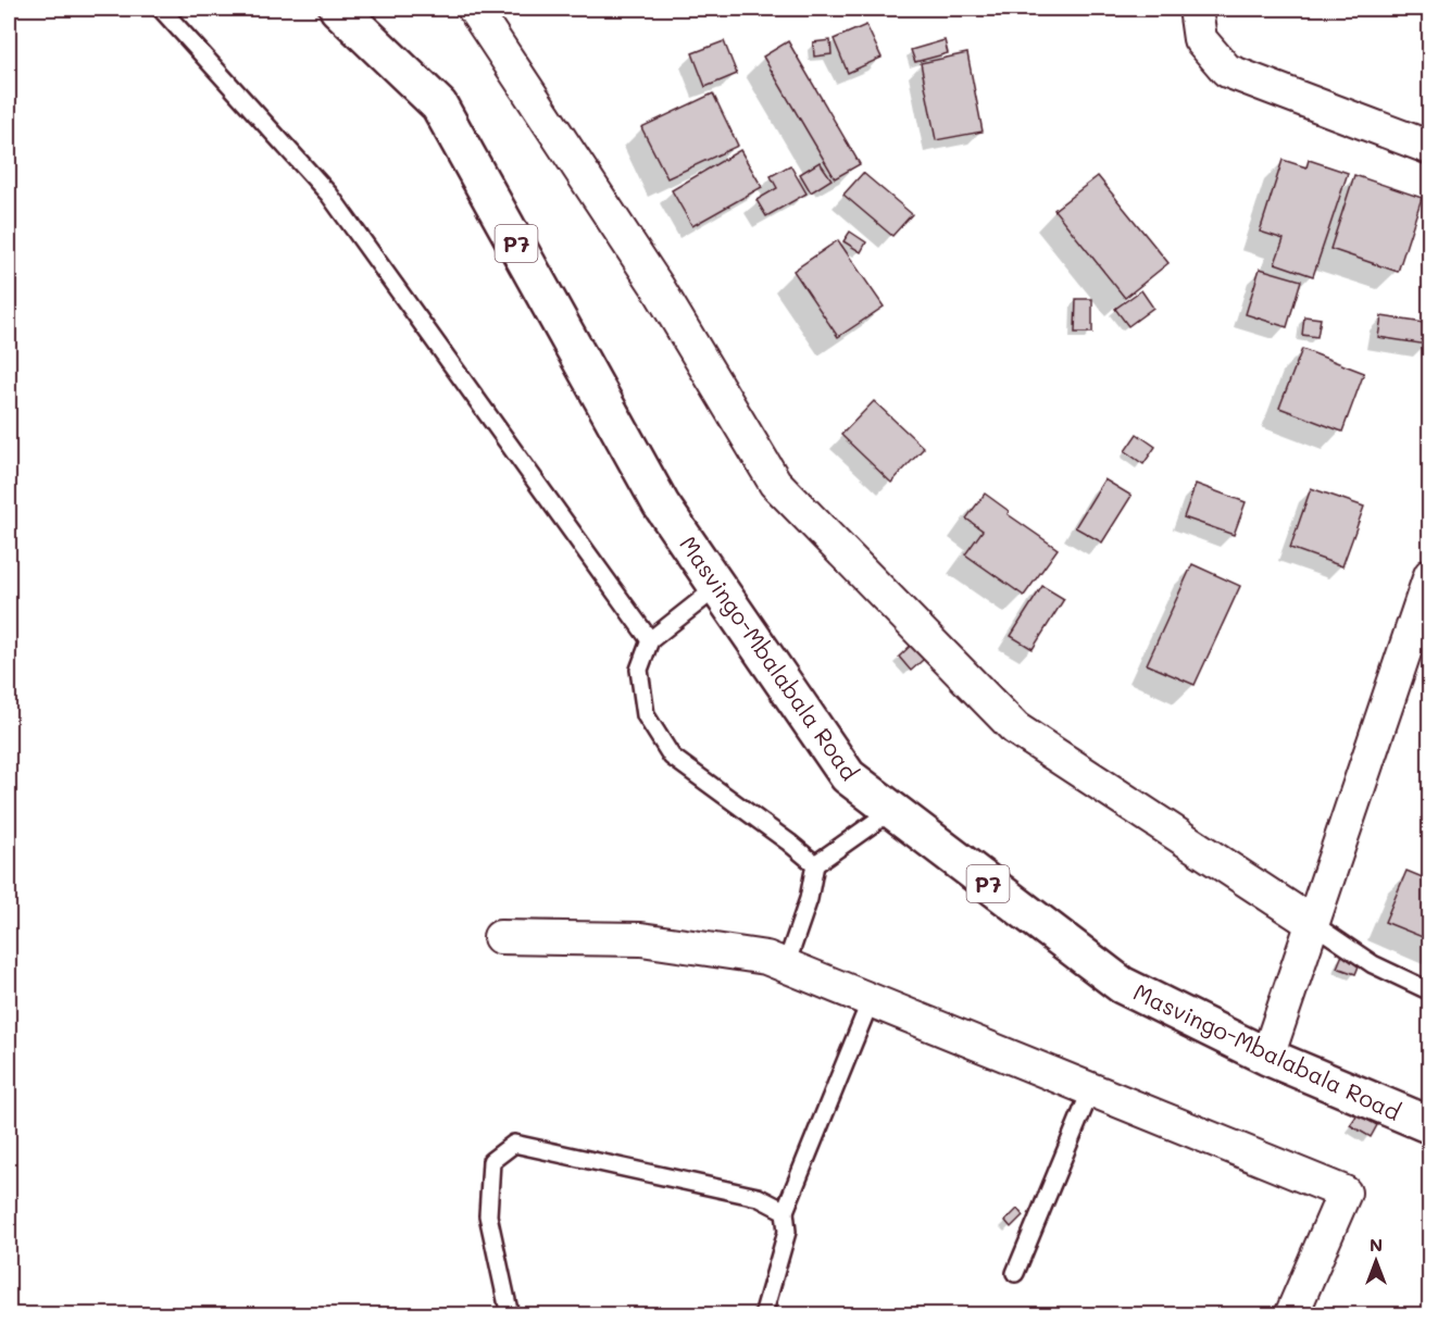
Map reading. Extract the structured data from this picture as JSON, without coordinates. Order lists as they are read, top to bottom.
{
  "streets": {
    "highway": ["P7", "Masvingo-Mbalabala Road"]
  },
  "north": "top"
}
